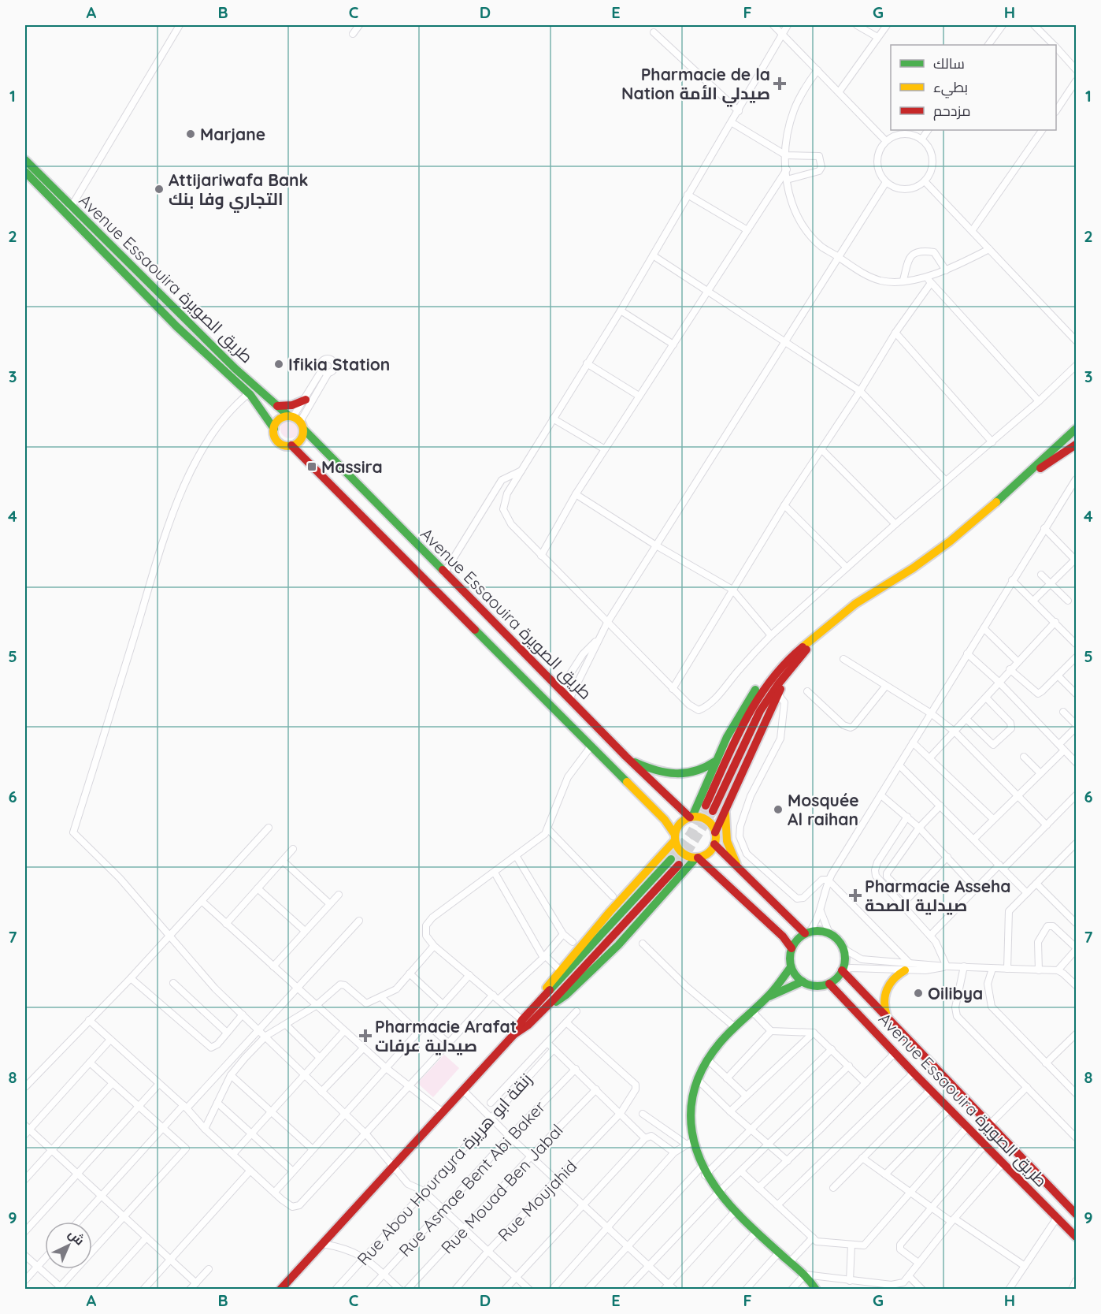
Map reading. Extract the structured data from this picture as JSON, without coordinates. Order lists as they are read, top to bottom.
{
  "streets": {
    "main road": ["Avenue Essaouira طريق الصويرة"],
    "street": [
      "Rue Abou Hourayra زنقة ابو هريرة",
      "Rue Asmae Bent Abi Baker",
      "Rue Mouad Ben Jabal",
      "Rue Moujahid"
    ]
  },
  "places": {
    "health": ["Pharmacie de la Nation صيدلي الأمة", "Pharmacie Asseha صيدلية الصحة", "Pharmacie Arafat صيدلية عرفات"],
    "other": [
      "Marjane",
      "Attijariwafa Bank التجاري وفا بنك",
      "Ifikia Station",
      "Mosquée Al raihan",
      "Oilibya"
    ],
    "transit": ["Massira"]
  },
  "legend": ["سالك", "بطيء", "مزدحم"],
  "north": "top right",
  "grid": {
    "columns": [
      "A",
      "B",
      "C",
      "D",
      "E",
      "F",
      "G",
      "H"
    ],
    "rows": [
      "1",
      "2",
      "3",
      "4",
      "5",
      "6",
      "7",
      "8",
      "9"
    ]
  }
}
